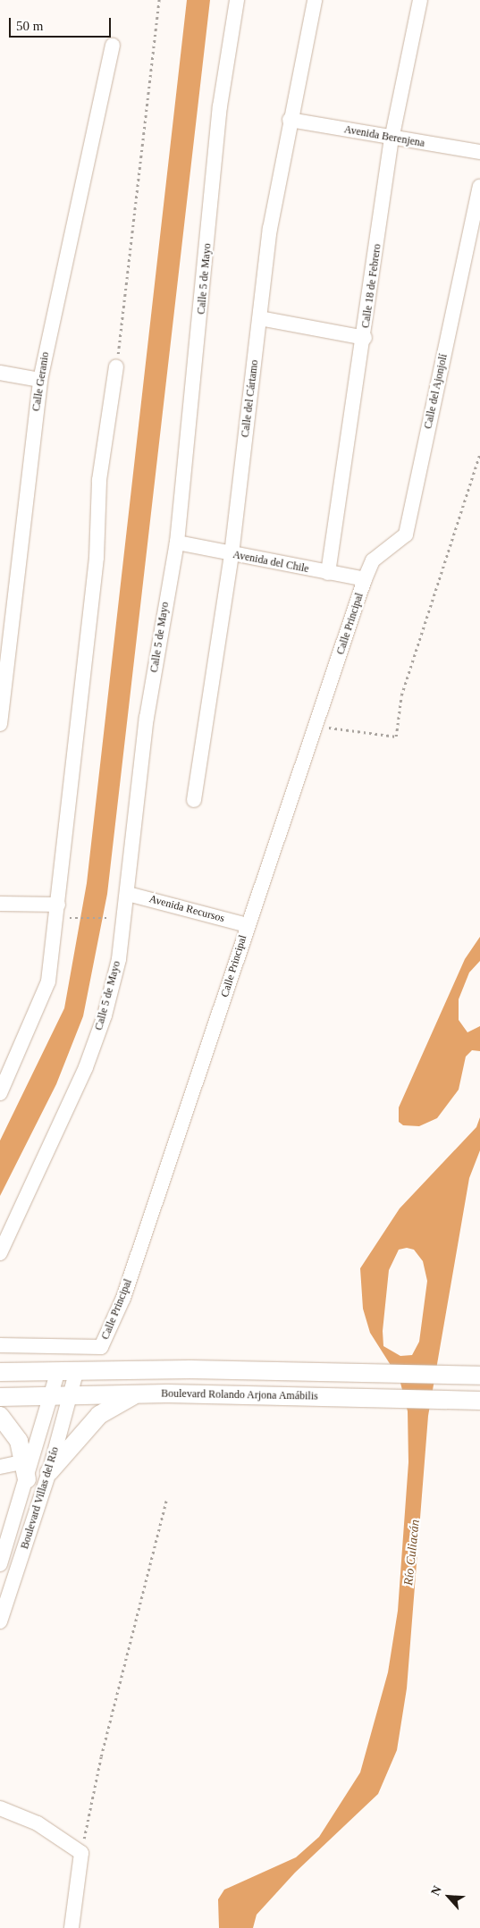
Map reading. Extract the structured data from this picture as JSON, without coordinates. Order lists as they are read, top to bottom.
{
  "streets": {
    "main road": ["Boulevard Rolando Arjona Amábilis"],
    "street": [
      "Avenida Berenjena",
      "Calle 5 de Mayo",
      "Calle 18 de Febrero",
      "Calle Geranio",
      "Calle del Ajonjolí",
      "Calle del Cártamo",
      "Avenida del Chile",
      "Calle Principal",
      "Avenida Recursos",
      "Boulevard Villas del Río"
    ]
  },
  "crossings": [
    ["Avenida Berenjena", "Calle 18 de Febrero"],
    ["Avenida Berenjena", "Calle del Cártamo"],
    ["Calle 5 de Mayo", "Avenida del Chile"],
    ["Calle 5 de Mayo", "Avenida Recursos"],
    ["Calle 18 de Febrero", "Avenida del Chile"],
    ["Calle del Ajonjolí", "Avenida del Chile"],
    ["Calle del Ajonjolí", "Calle Principal"],
    ["Calle del Cártamo", "Avenida del Chile"],
    ["Avenida del Chile", "Calle Principal"],
    ["Calle Principal", "Avenida Recursos"],
    ["Boulevard Rolando Arjona Amábilis", "Boulevard Villas del Río"]
  ],
  "water": ["Río Culiacán"],
  "scale_bar": "50 m",
  "north": "top left"
}
